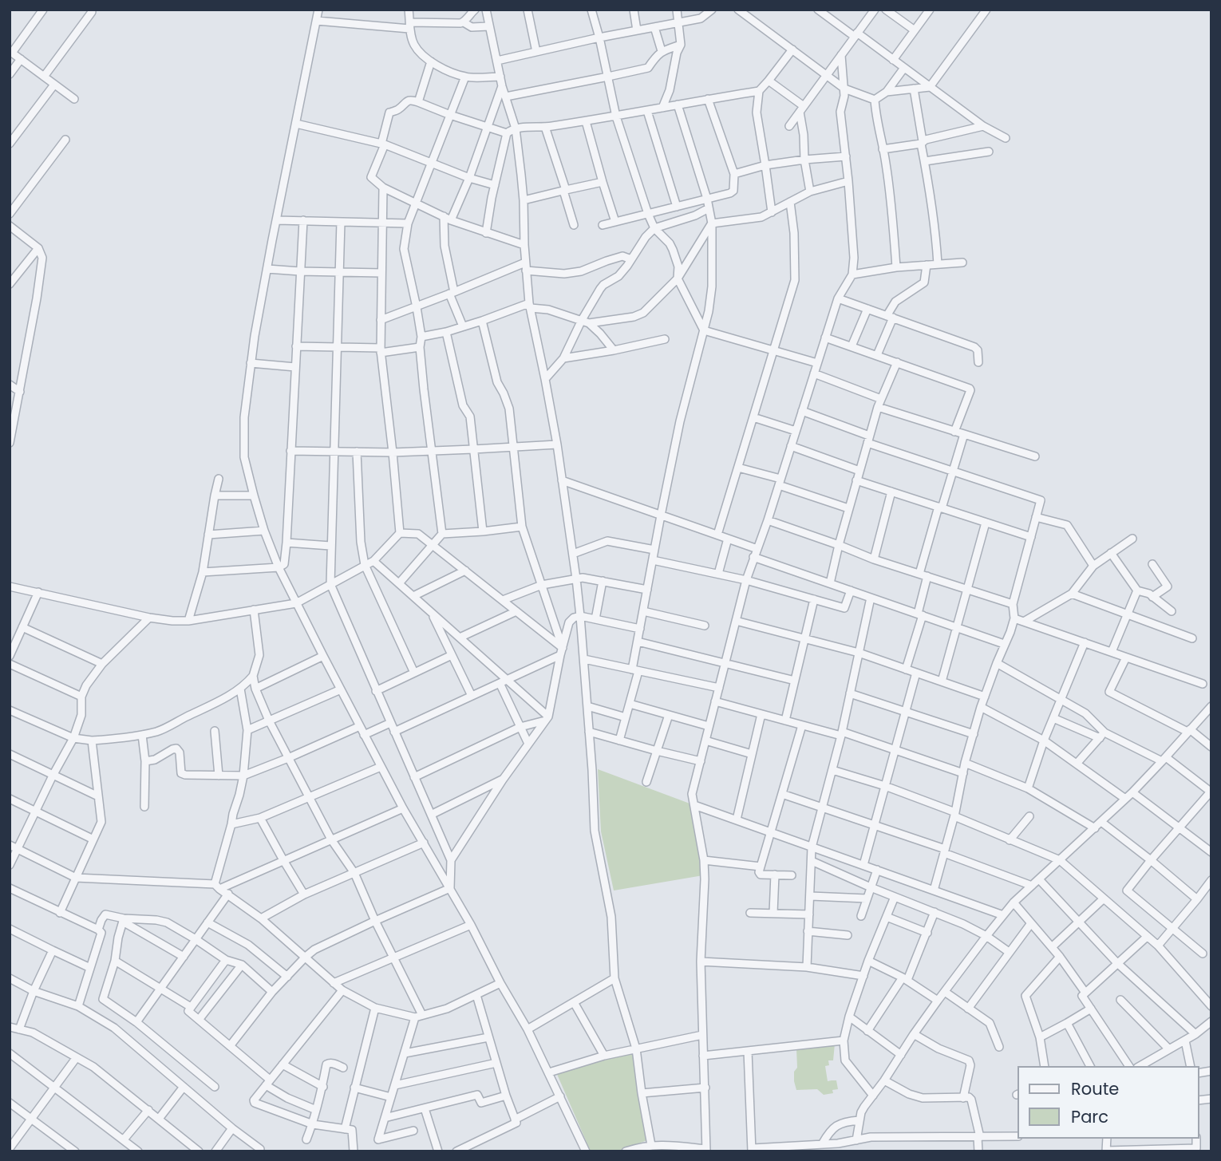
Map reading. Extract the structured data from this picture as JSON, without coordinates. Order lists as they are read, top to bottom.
{
  "legend": ["Route", "Parc"]
}
